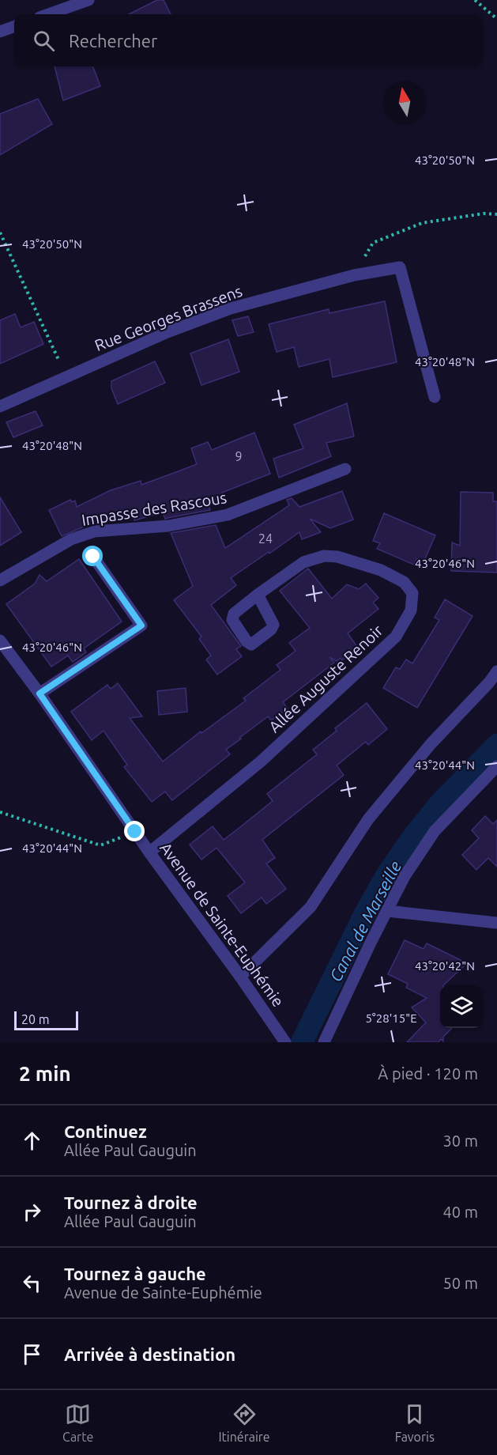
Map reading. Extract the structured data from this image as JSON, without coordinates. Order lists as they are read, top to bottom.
{
  "streets": {
    "street": [
      "Rue Georges Brassens",
      "Impasse des Rascous",
      "Allée Auguste Renoir",
      "Avenue de Sainte-Euphémie"
    ]
  },
  "crossings": [
    ["Allée Auguste Renoir", "Avenue de Sainte-Euphémie"]
  ],
  "water": ["Canal de Marseille"],
  "house_numbers": ["9", "24"],
  "scale_bar": "20 m",
  "north": "top",
  "page": {
    "search": "Rechercher",
    "scale": "20 m",
    "heading": ["2 min", "À pied · 120 m"],
    "list": [
      ["Continuez", "Allée Paul Gauguin", "30 m"],
      ["Tournez à droite", "Allée Paul Gauguin", "40 m"],
      ["Tournez à gauche", "Avenue de Sainte-Euphémie", "50 m"],
      "Arrivée à destination"
    ],
    "nav": ["Carte", "Itinéraire", "Favoris"]
  },
  "coordinates": [
    "43°20'50\"N",
    "43°20'48\"N",
    "43°20'46\"N",
    "43°20'44\"N",
    "43°20'42\"N",
    "5°28'15\"E"
  ]
}
